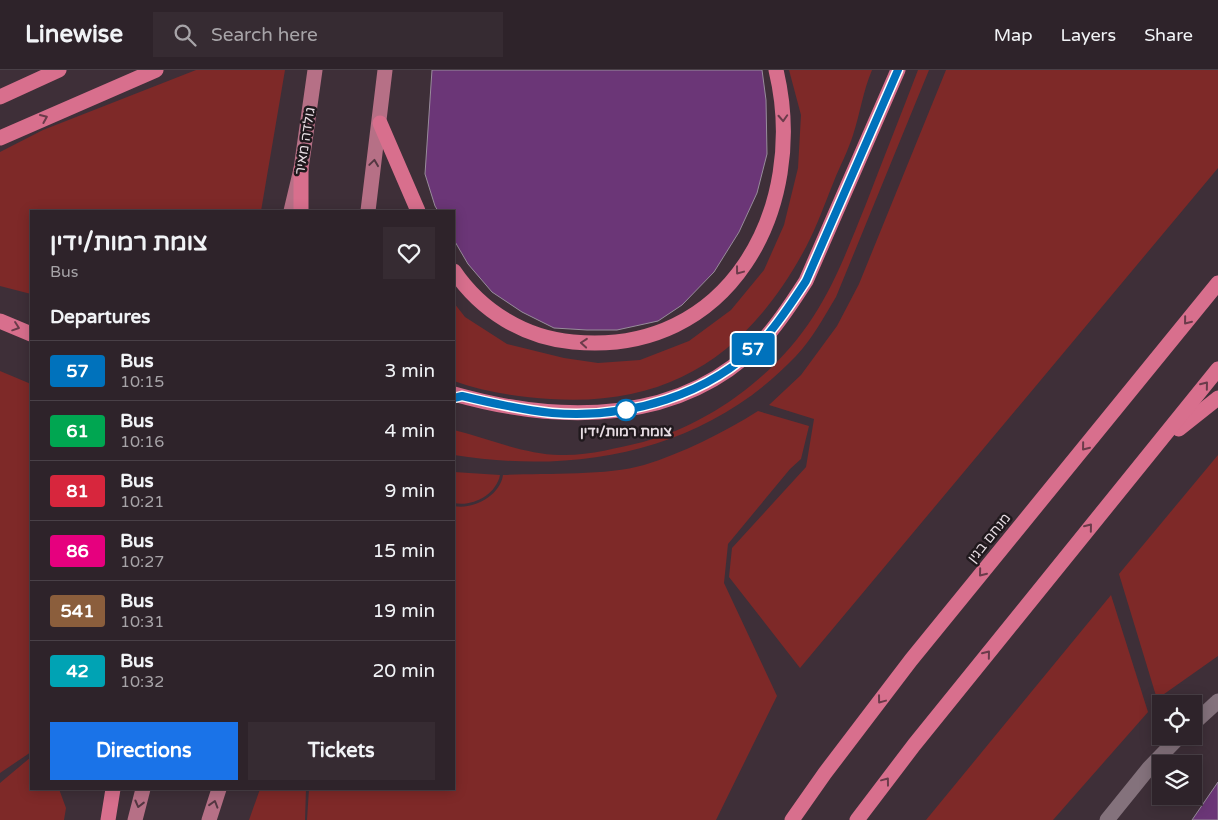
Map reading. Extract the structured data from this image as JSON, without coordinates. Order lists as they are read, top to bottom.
{
  "streets": {
    "highway": ["מנחם בגין"],
    "main road": ["גולדה מאיר"]
  },
  "places": ["צומת רמות/ידין"],
  "lines": ["bus line 57"],
  "page": {
    "header": "Linewise",
    "search": "Search here",
    "nav": ["Map", "Layers", "Share"],
    "on_map": "57",
    "heading": [
      ["צומת רמות/ידין", "Bus"],
      "Departures"
    ],
    "list": [
      {
        "mark": "57",
        "name": "Bus",
        "note": "10:15",
        "value": "3 min"
      },
      {
        "mark": "61",
        "name": "Bus",
        "note": "10:16",
        "value": "4 min"
      },
      {
        "mark": "81",
        "name": "Bus",
        "note": "10:21",
        "value": "9 min"
      },
      {
        "mark": "86",
        "name": "Bus",
        "note": "10:27",
        "value": "15 min"
      },
      {
        "mark": "541",
        "name": "Bus",
        "note": "10:31",
        "value": "19 min"
      },
      {
        "mark": "42",
        "name": "Bus",
        "note": "10:32",
        "value": "20 min"
      }
    ],
    "buttons": ["Directions", "Tickets"]
  }
}
